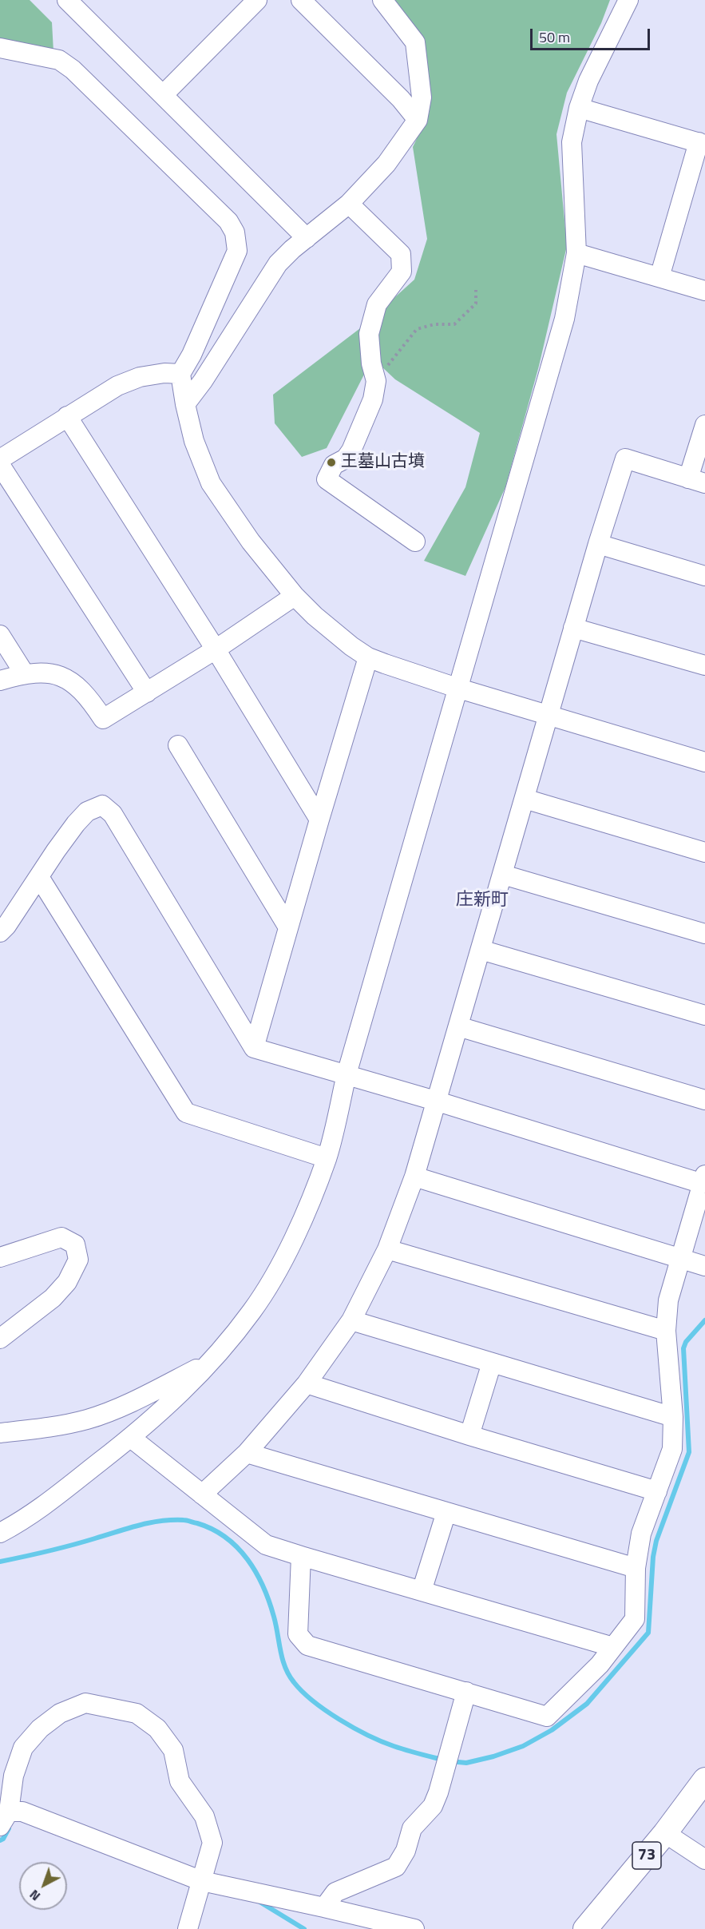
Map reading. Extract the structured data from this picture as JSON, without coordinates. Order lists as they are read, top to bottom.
{
  "streets": {
    "main road": ["73"]
  },
  "districts": ["庄新町"],
  "places": ["王墓山古墳"],
  "scale_bar": "50 m",
  "north": "bottom left"
}
